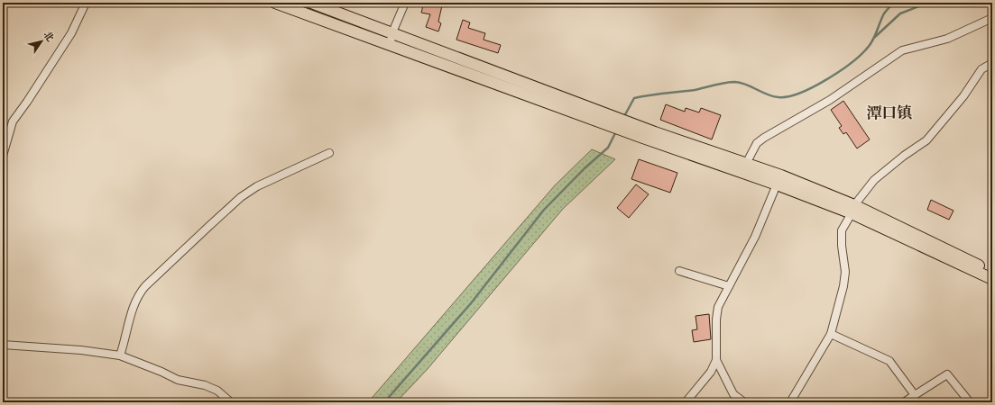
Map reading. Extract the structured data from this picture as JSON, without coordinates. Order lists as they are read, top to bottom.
{
  "districts": ["潭口镇"],
  "north": "top right"
}
